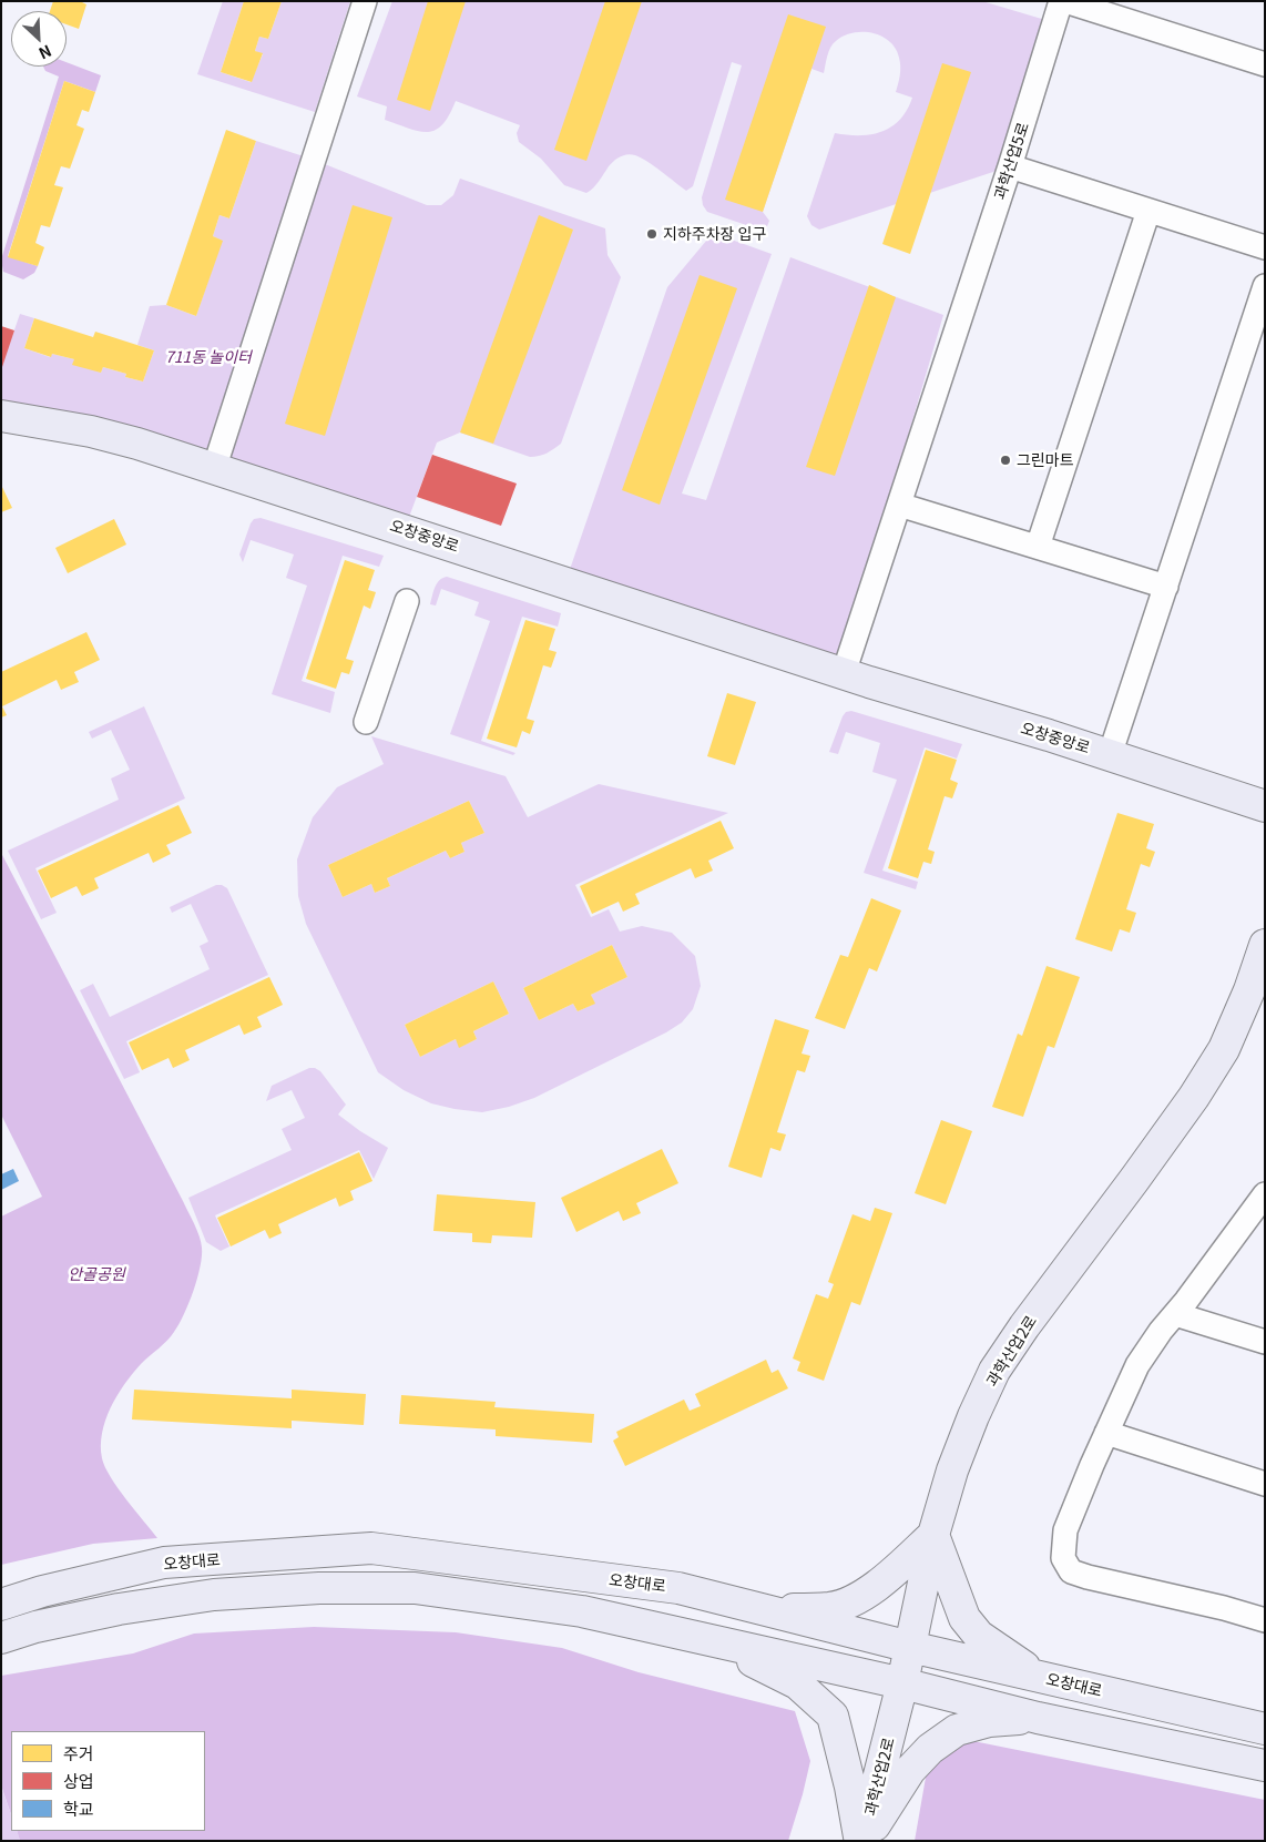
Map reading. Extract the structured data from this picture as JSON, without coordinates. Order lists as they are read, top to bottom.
{
  "streets": {
    "main road": ["오창중앙로", "과학산업2로", "오창대로"],
    "street": ["과학산업5로"]
  },
  "crossings": [
    ["과학산업2로", "오창대로"]
  ],
  "parks": ["711동 놀이터", "안골공원"],
  "places": ["지하주차장 입구", "그린마트"],
  "legend": ["주거", "상업", "학교"],
  "north": "bottom right"
}
